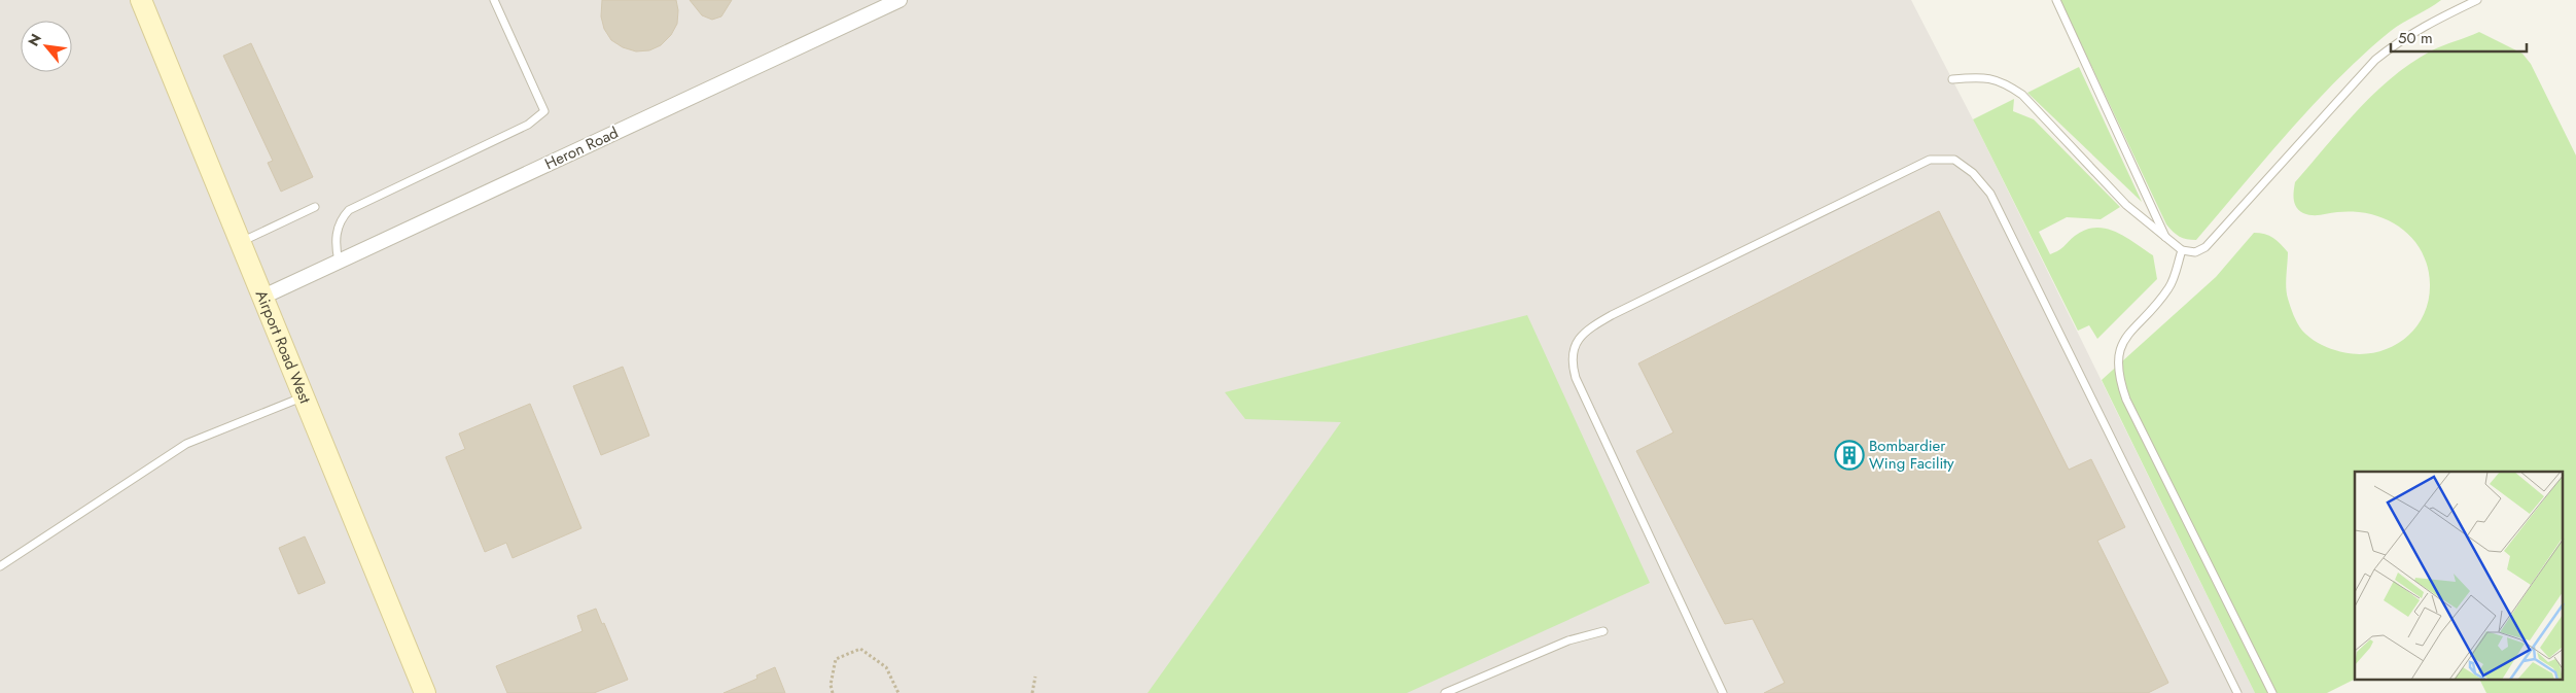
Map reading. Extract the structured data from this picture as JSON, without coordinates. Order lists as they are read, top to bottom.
{
  "streets": {
    "street": ["Heron Road", "Airport Road West"]
  },
  "crossings": [
    ["Heron Road", "Airport Road West"]
  ],
  "places": {
    "building": ["Bombardier Wing Facility"]
  },
  "scale_bar": "50 m",
  "north": "top left"
}
